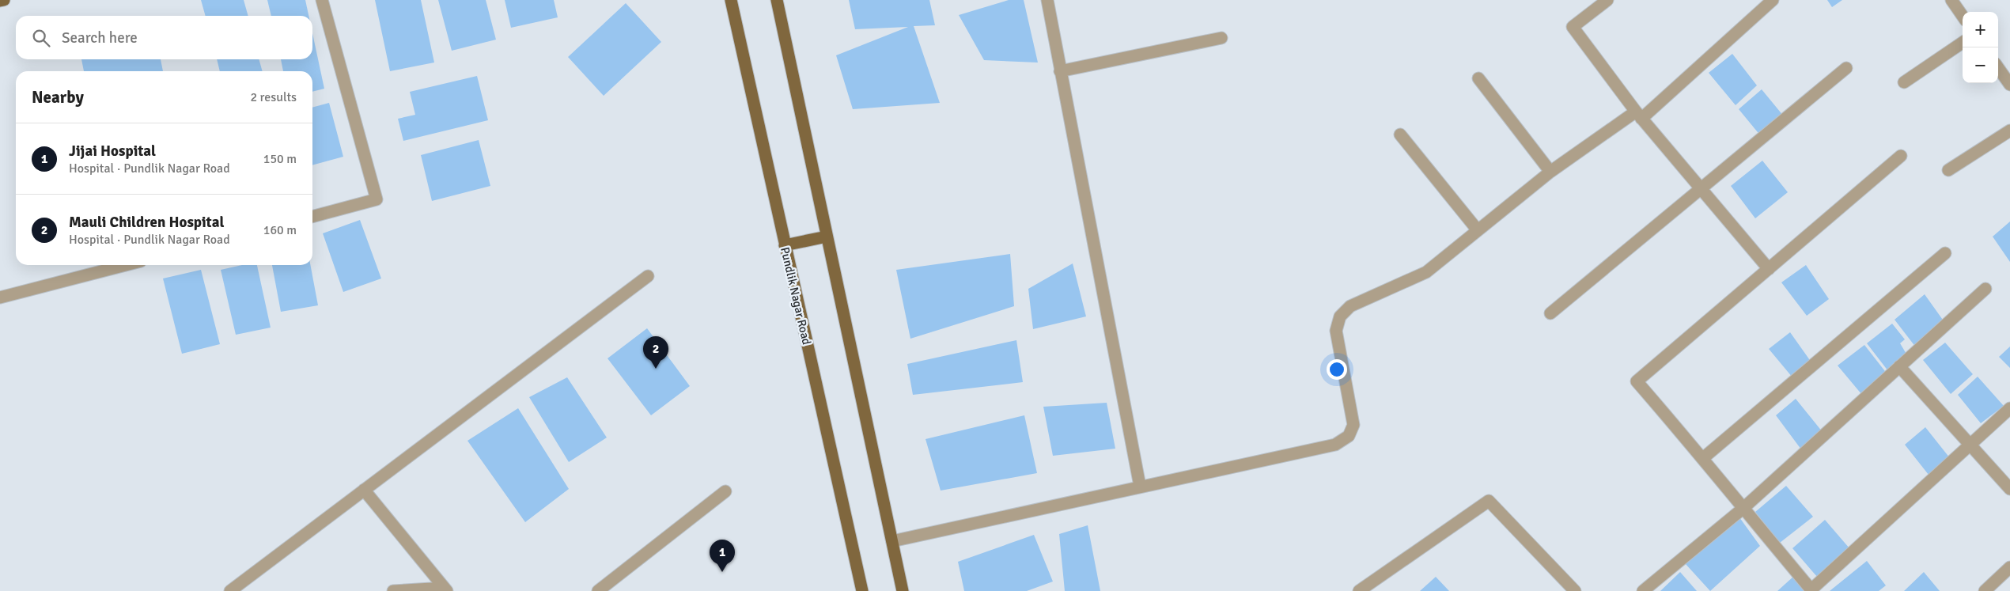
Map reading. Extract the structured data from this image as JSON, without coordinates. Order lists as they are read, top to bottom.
{
  "streets": {
    "main road": ["Pundlik Nagar Road"]
  },
  "page": {
    "map_buttons": ["+", "−"],
    "search": "Search here",
    "heading": ["Nearby", "2 results"],
    "list": [
      {
        "mark": "1",
        "name": "Jijai Hospital",
        "note": "Hospital · Pundlik Nagar Road",
        "value": "150 m"
      },
      {
        "mark": "2",
        "name": "Mauli Children Hospital",
        "note": "Hospital · Pundlik Nagar Road",
        "value": "160 m"
      }
    ],
    "pins": ["2", "1"]
  }
}
